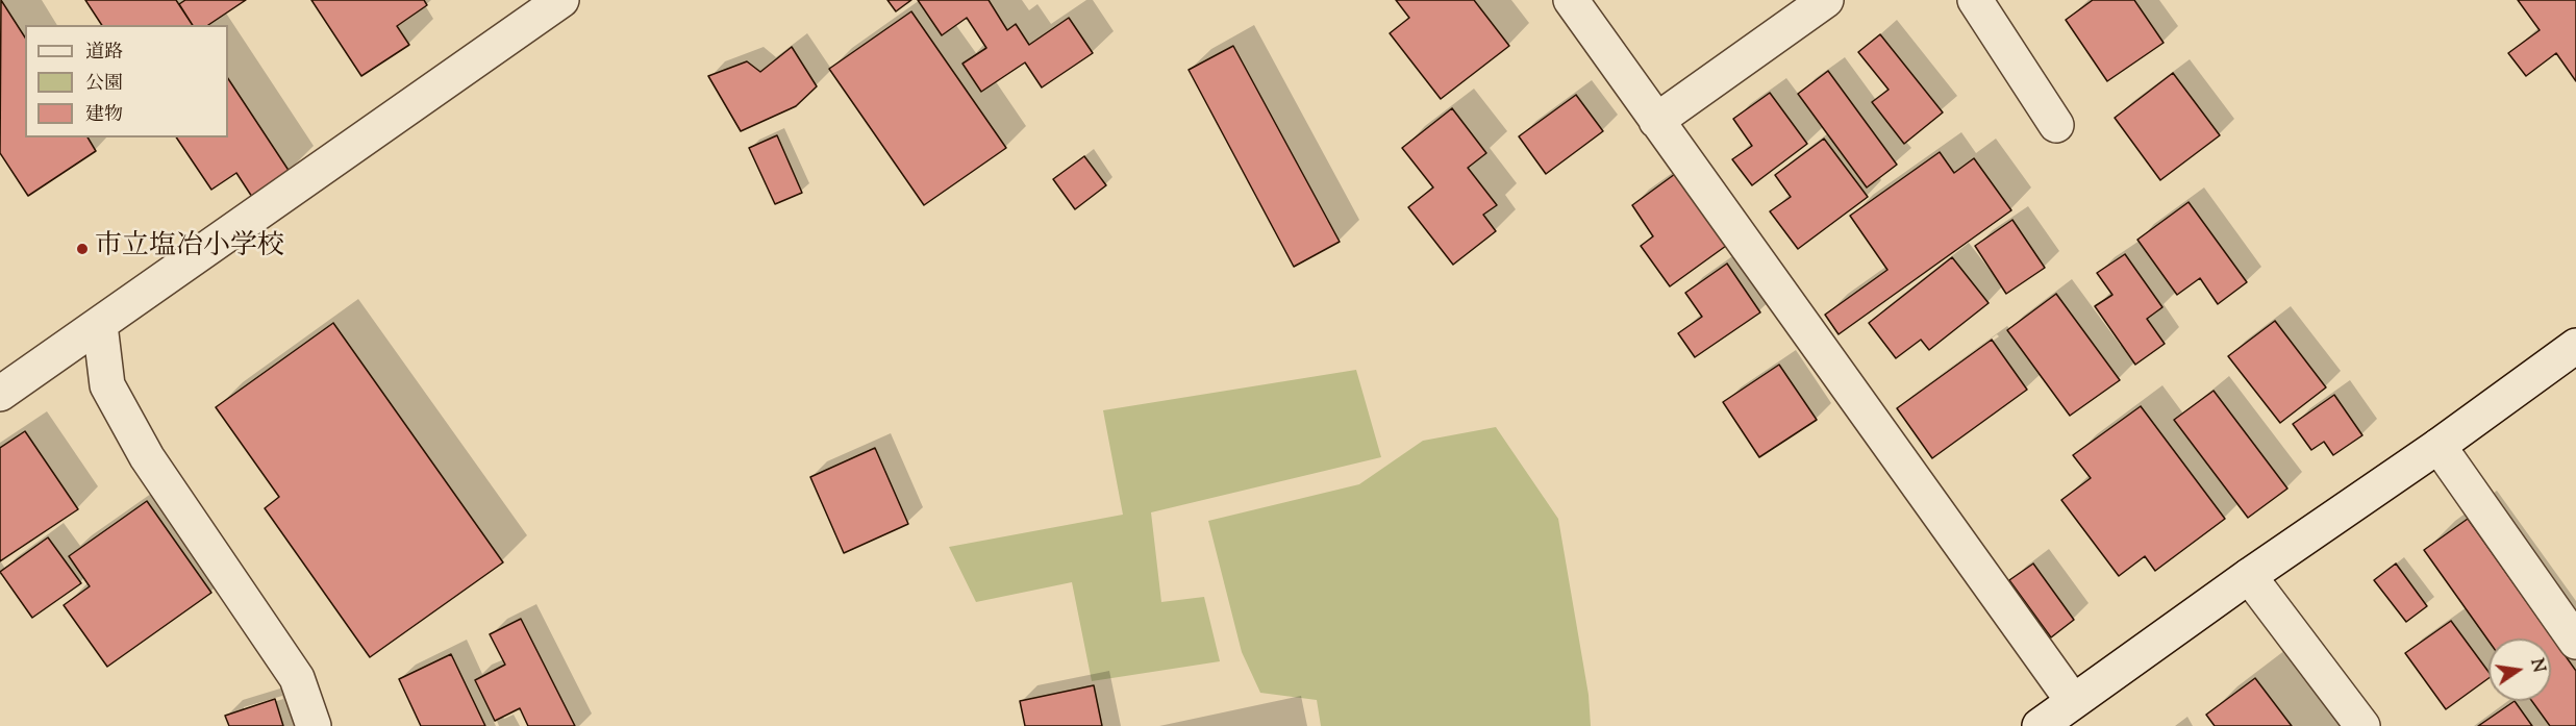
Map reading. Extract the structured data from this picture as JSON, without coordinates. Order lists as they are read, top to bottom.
{
  "places": ["市立塩冶小学校"],
  "legend": ["道路", "公園", "建物"],
  "north": "right"
}
